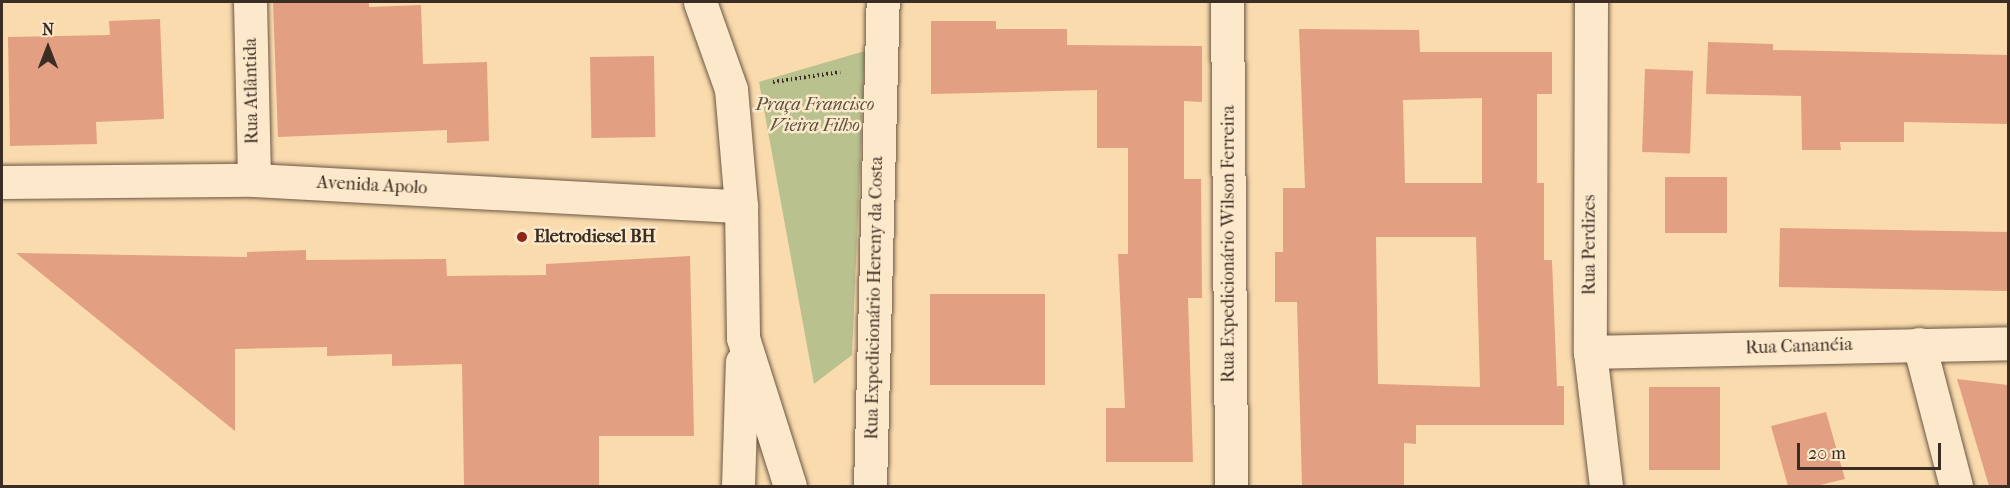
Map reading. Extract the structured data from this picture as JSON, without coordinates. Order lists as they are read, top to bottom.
{
  "streets": {
    "street": [
      "Rua Atlântida",
      "Avenida Apolo",
      "Rua Expedicionário Wilson Ferreira",
      "Rua Perdizes",
      "Rua Expedicionário Hereny da Costa",
      "Rua Cananéia"
    ]
  },
  "crossings": [
    ["Rua Atlântida", "Avenida Apolo"],
    ["Rua Perdizes", "Rua Cananéia"]
  ],
  "parks": ["Praça Francisco Vieira Filho"],
  "places": ["Eletrodiesel BH"],
  "scale_bar": "20 m",
  "north": "top"
}
